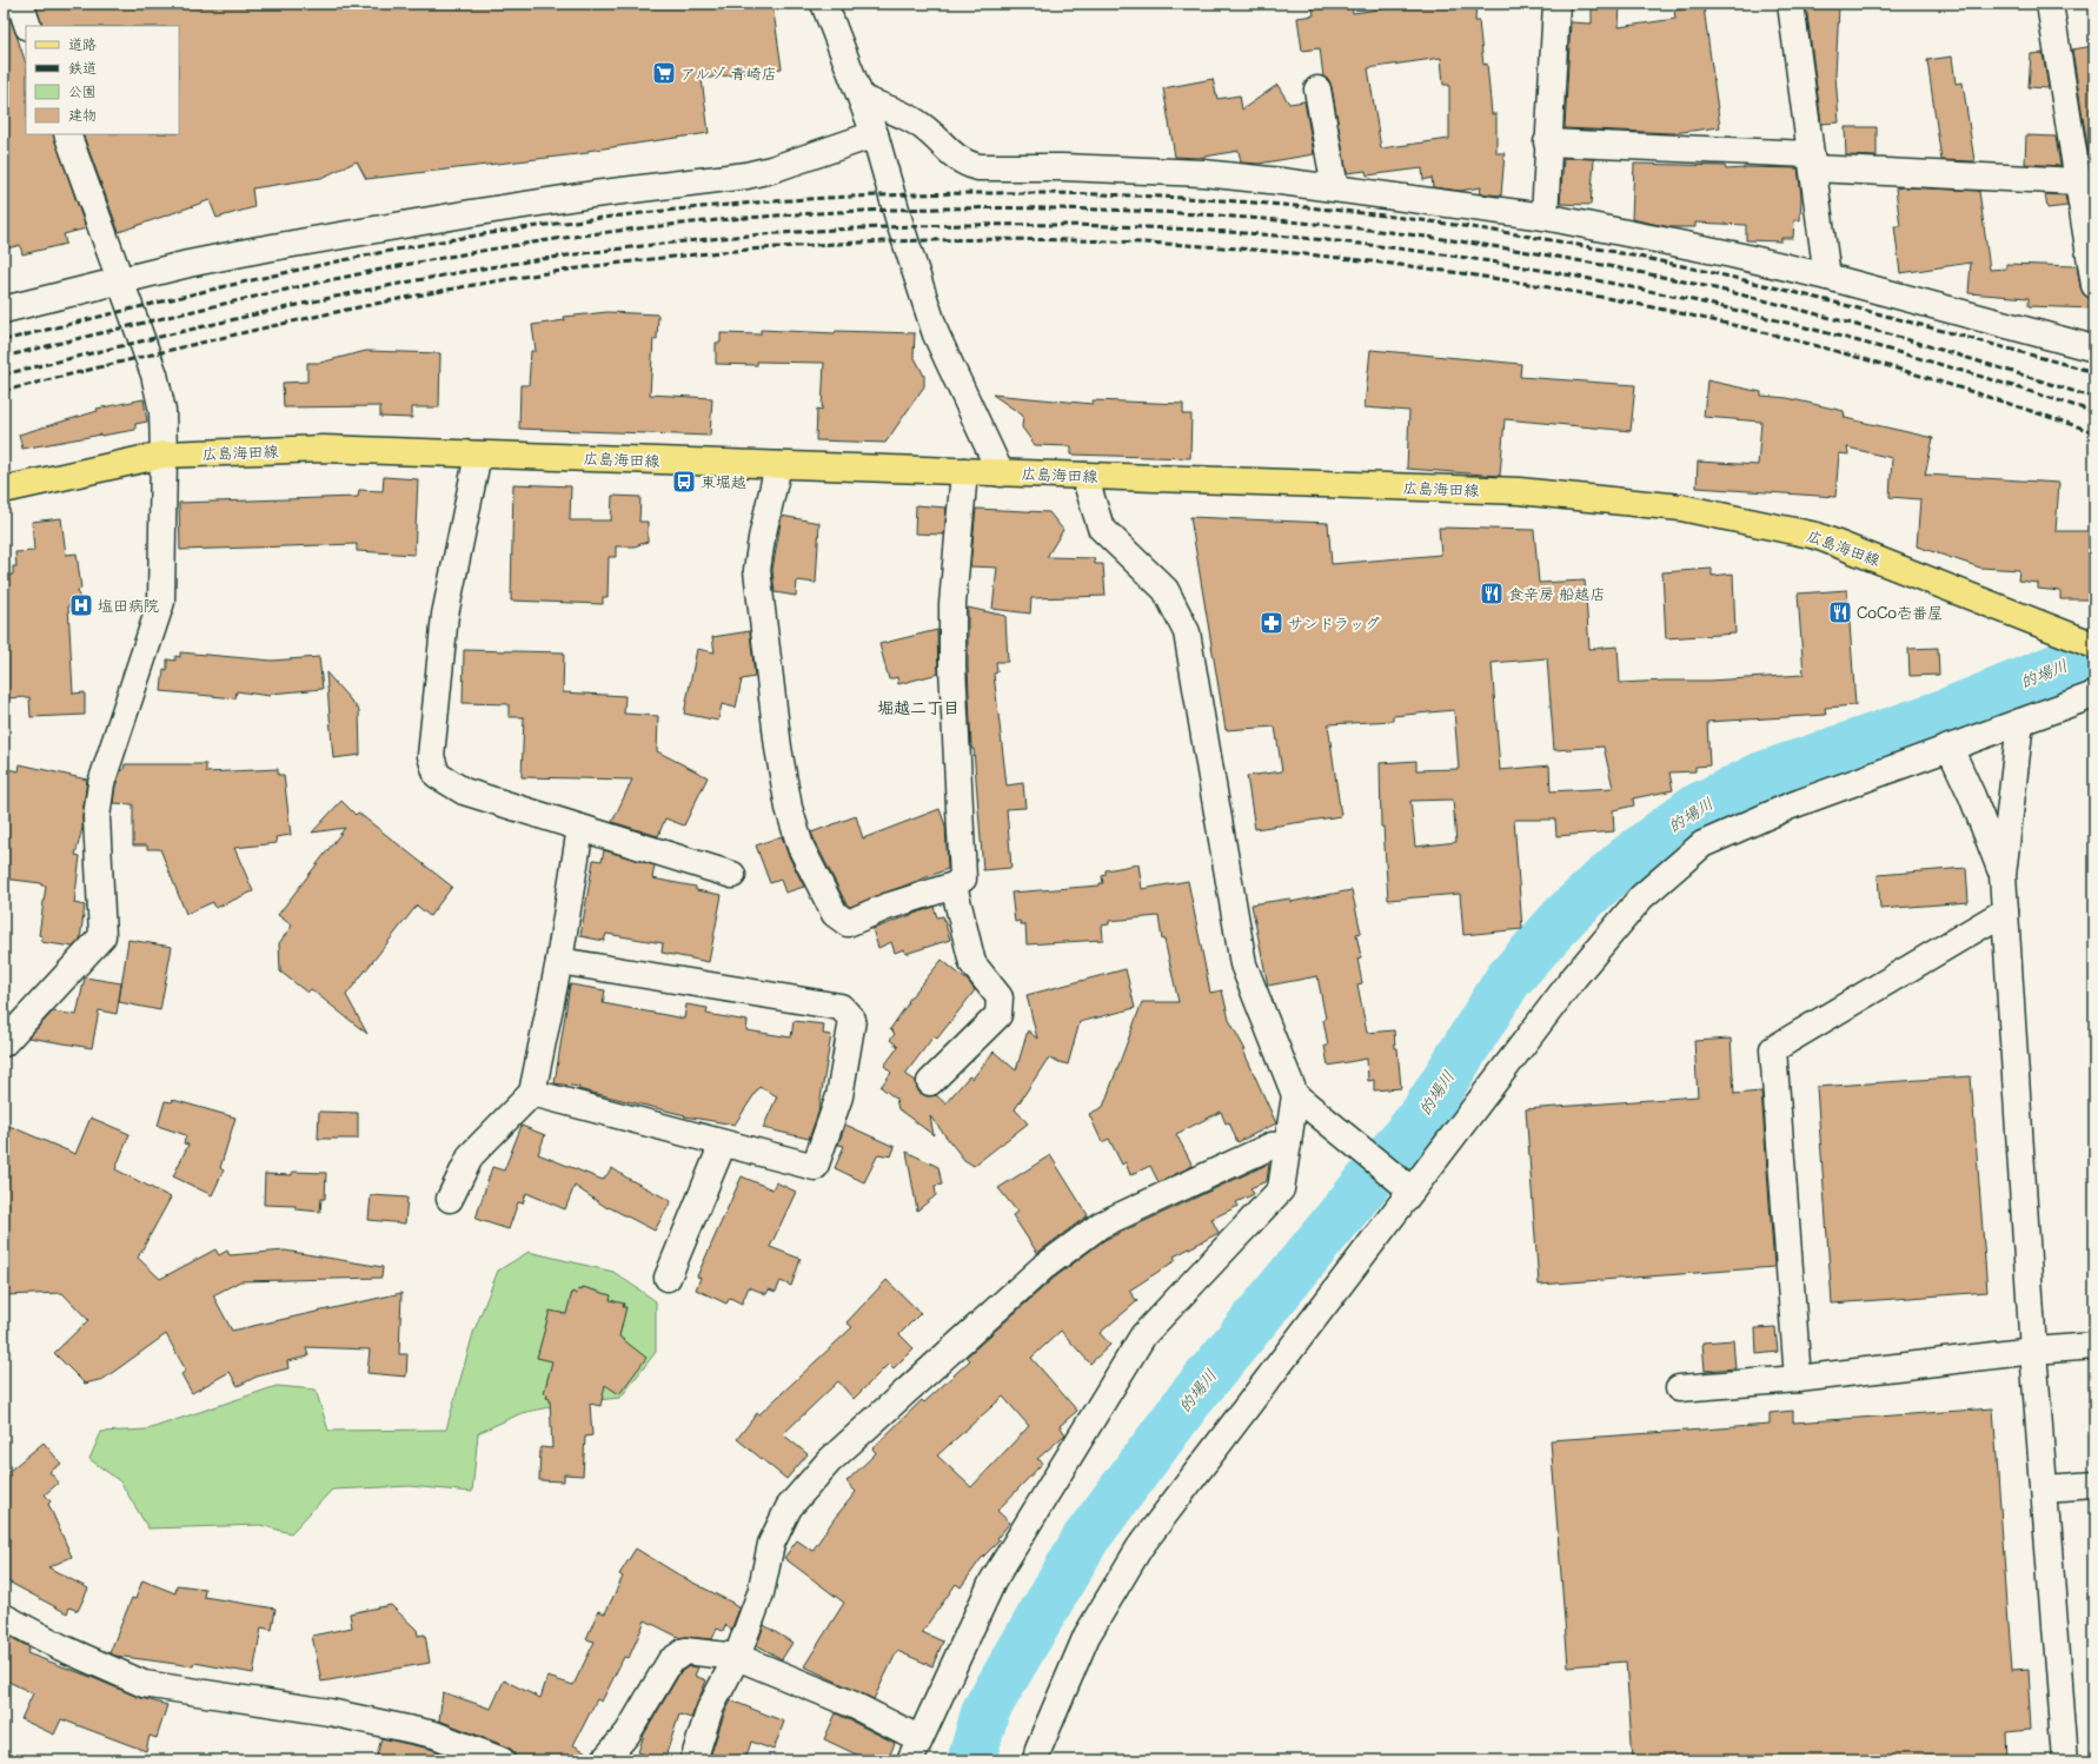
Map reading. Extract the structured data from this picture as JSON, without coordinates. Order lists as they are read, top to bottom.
{
  "streets": {
    "main road": ["広島海田線"]
  },
  "districts": ["堀越二丁目"],
  "water": ["的場川"],
  "places": {
    "supermarket": ["アルゾ 青崎店"],
    "bus stop": ["東堀越"],
    "restaurant": ["食辛房 船越店", "CoCo壱番屋"],
    "hospital": ["塩田病院"],
    "pharmacy": ["サンドラッグ"]
  },
  "legend": [
    "道路",
    "鉄道",
    "公園",
    "建物"
  ]
}
